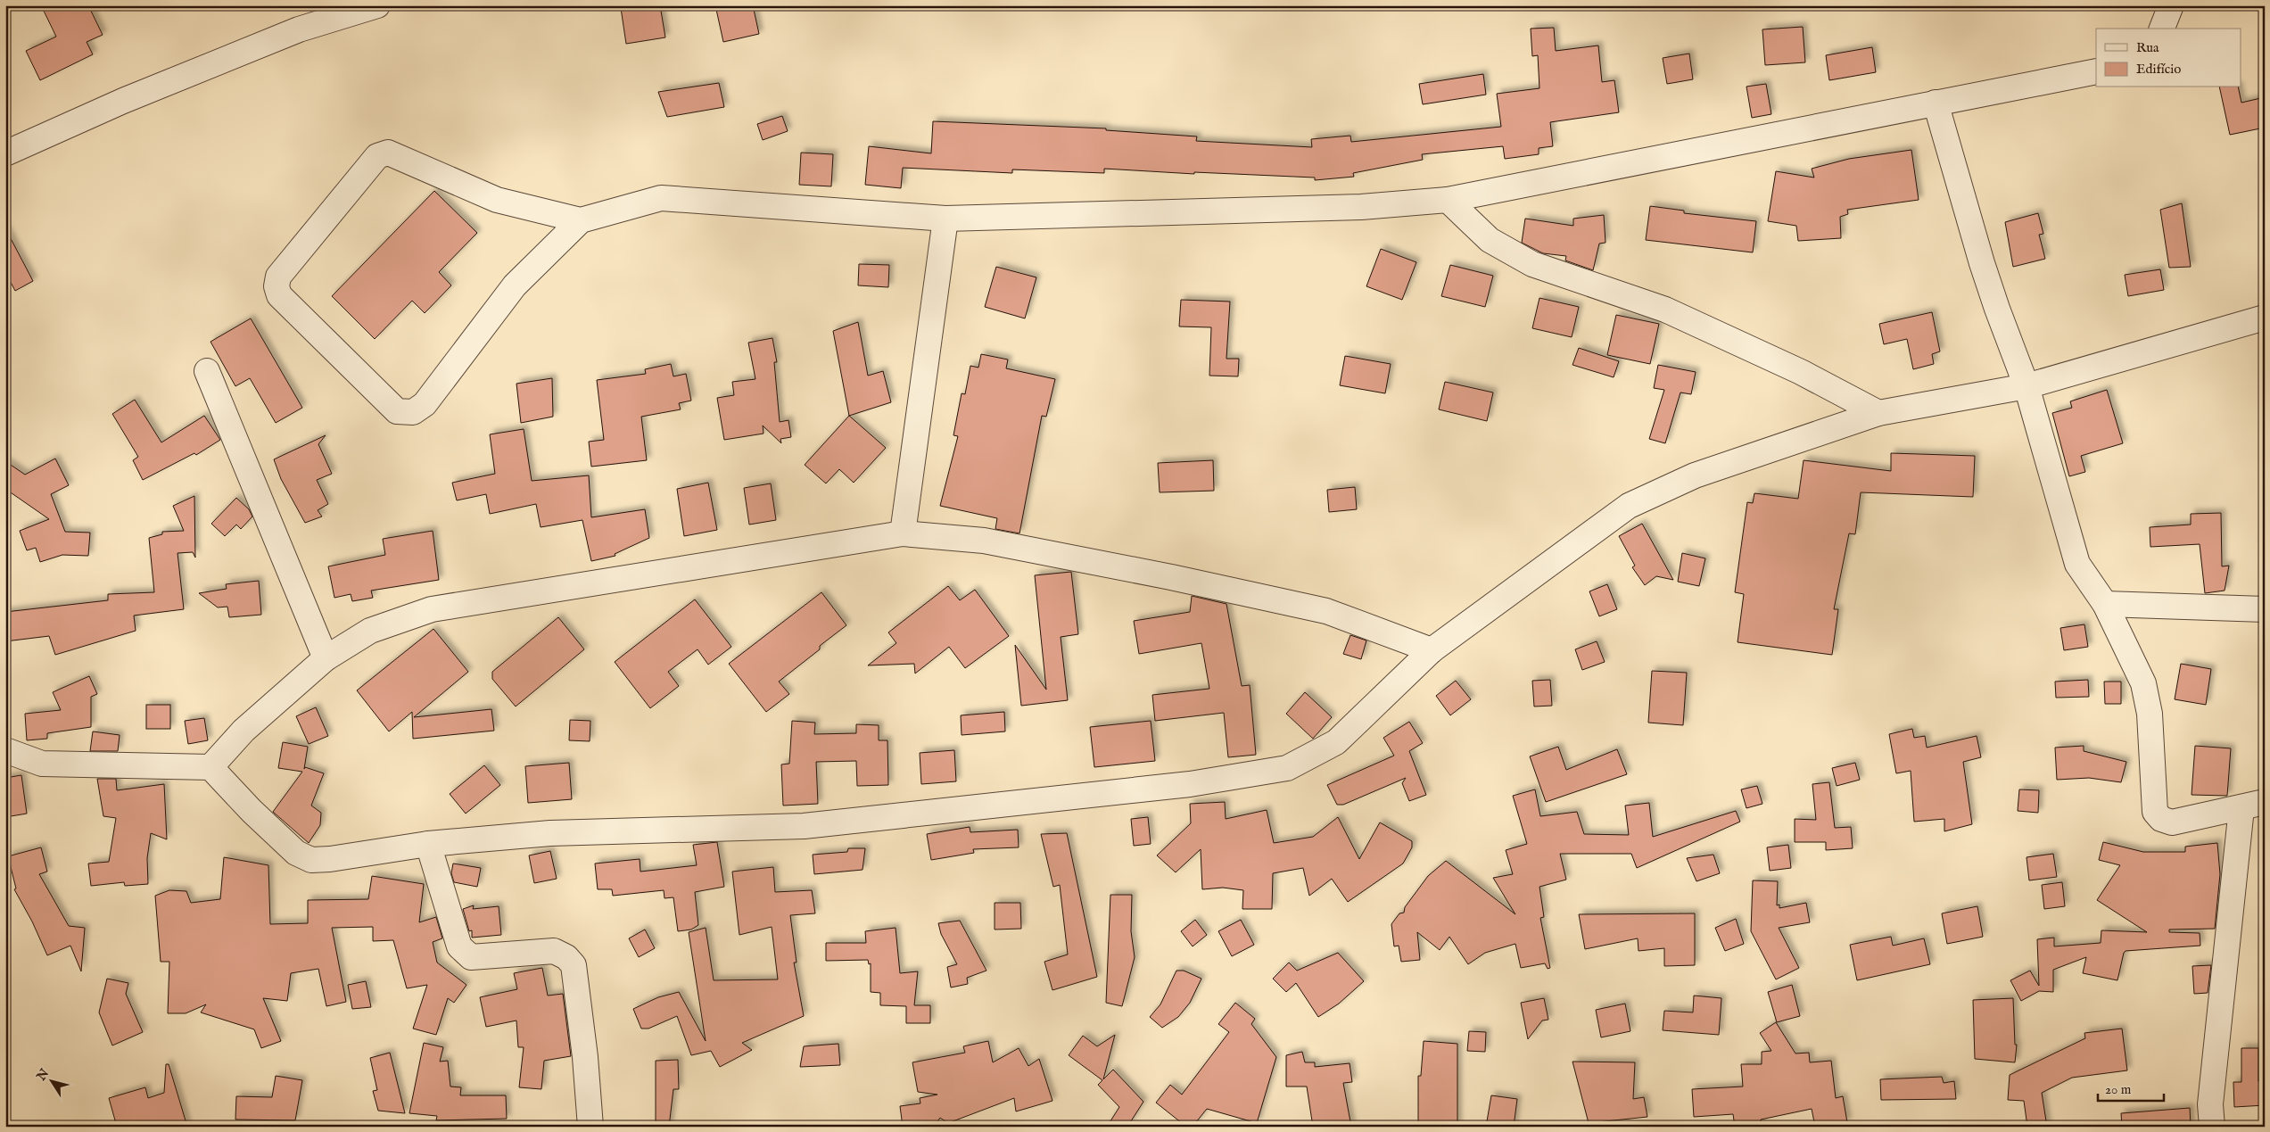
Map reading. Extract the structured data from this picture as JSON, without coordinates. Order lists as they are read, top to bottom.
{
  "legend": ["Rua", "Edifício"],
  "scale_bar": "20 m",
  "north": "top left"
}
